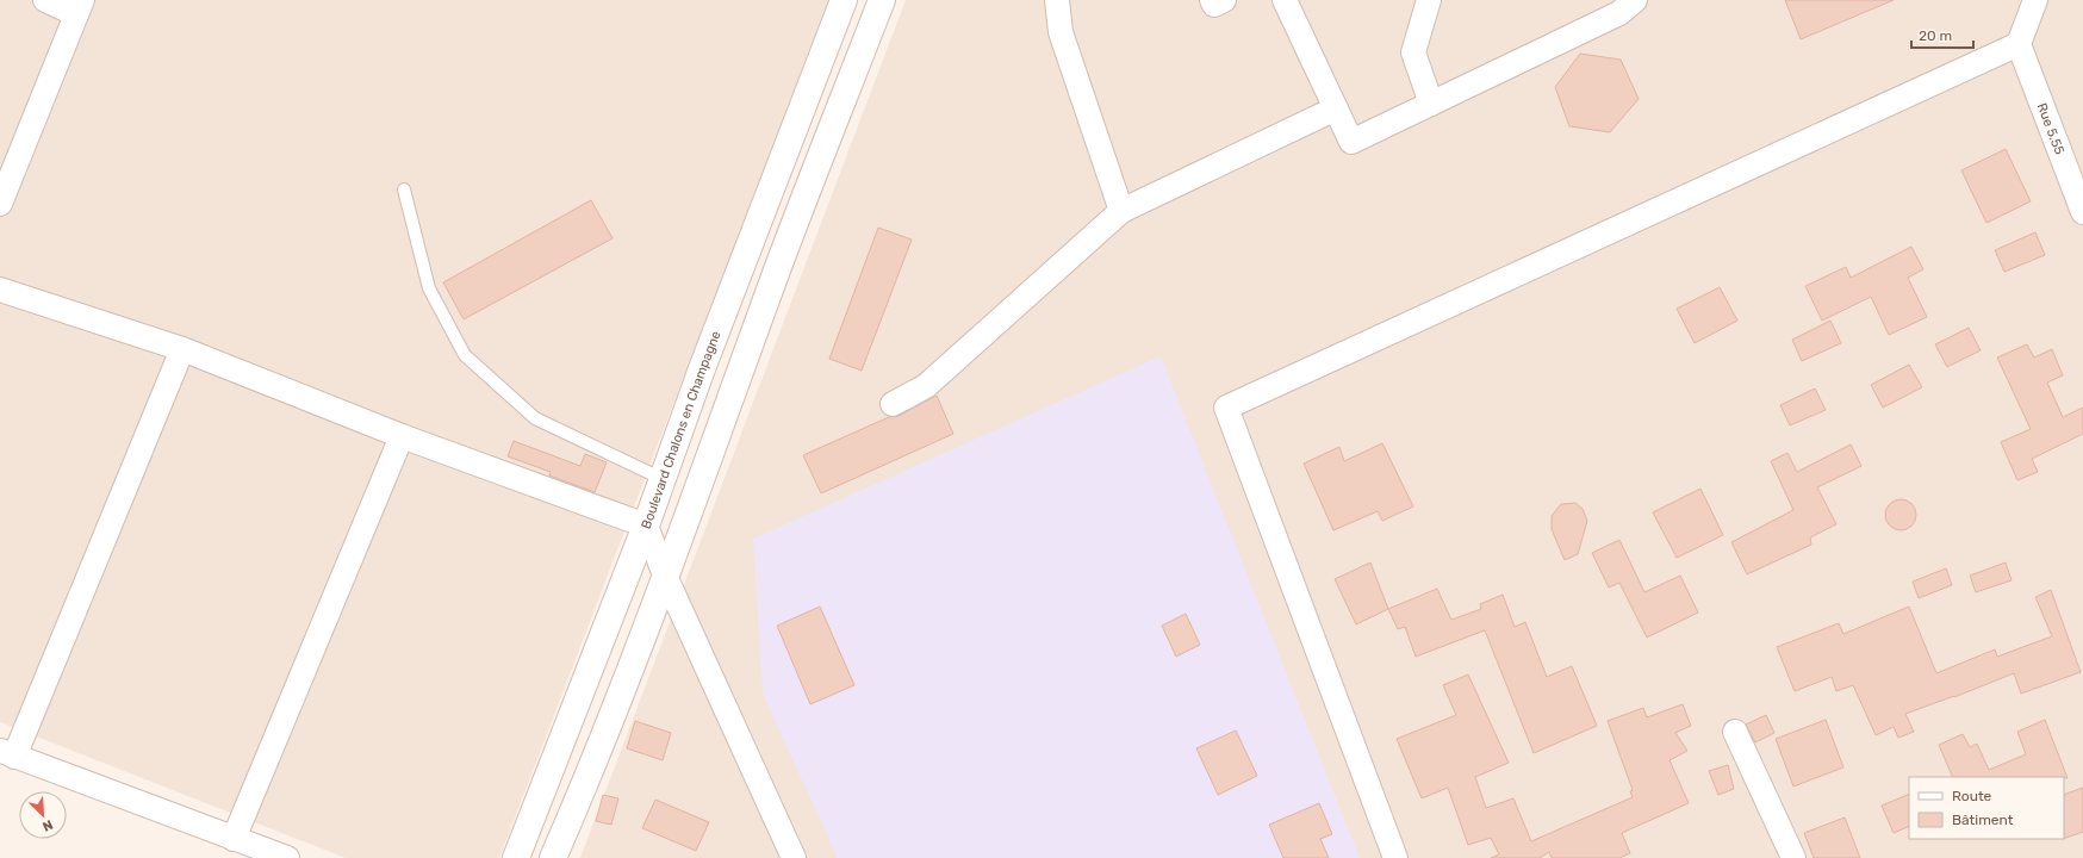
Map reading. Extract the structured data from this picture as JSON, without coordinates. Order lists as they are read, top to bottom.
{
  "streets": {
    "main road": ["Boulevard Chalons en Champagne"],
    "street": ["Rue 5.55"]
  },
  "legend": ["Route", "Bâtiment"],
  "scale_bar": "20 m",
  "north": "bottom right"
}
